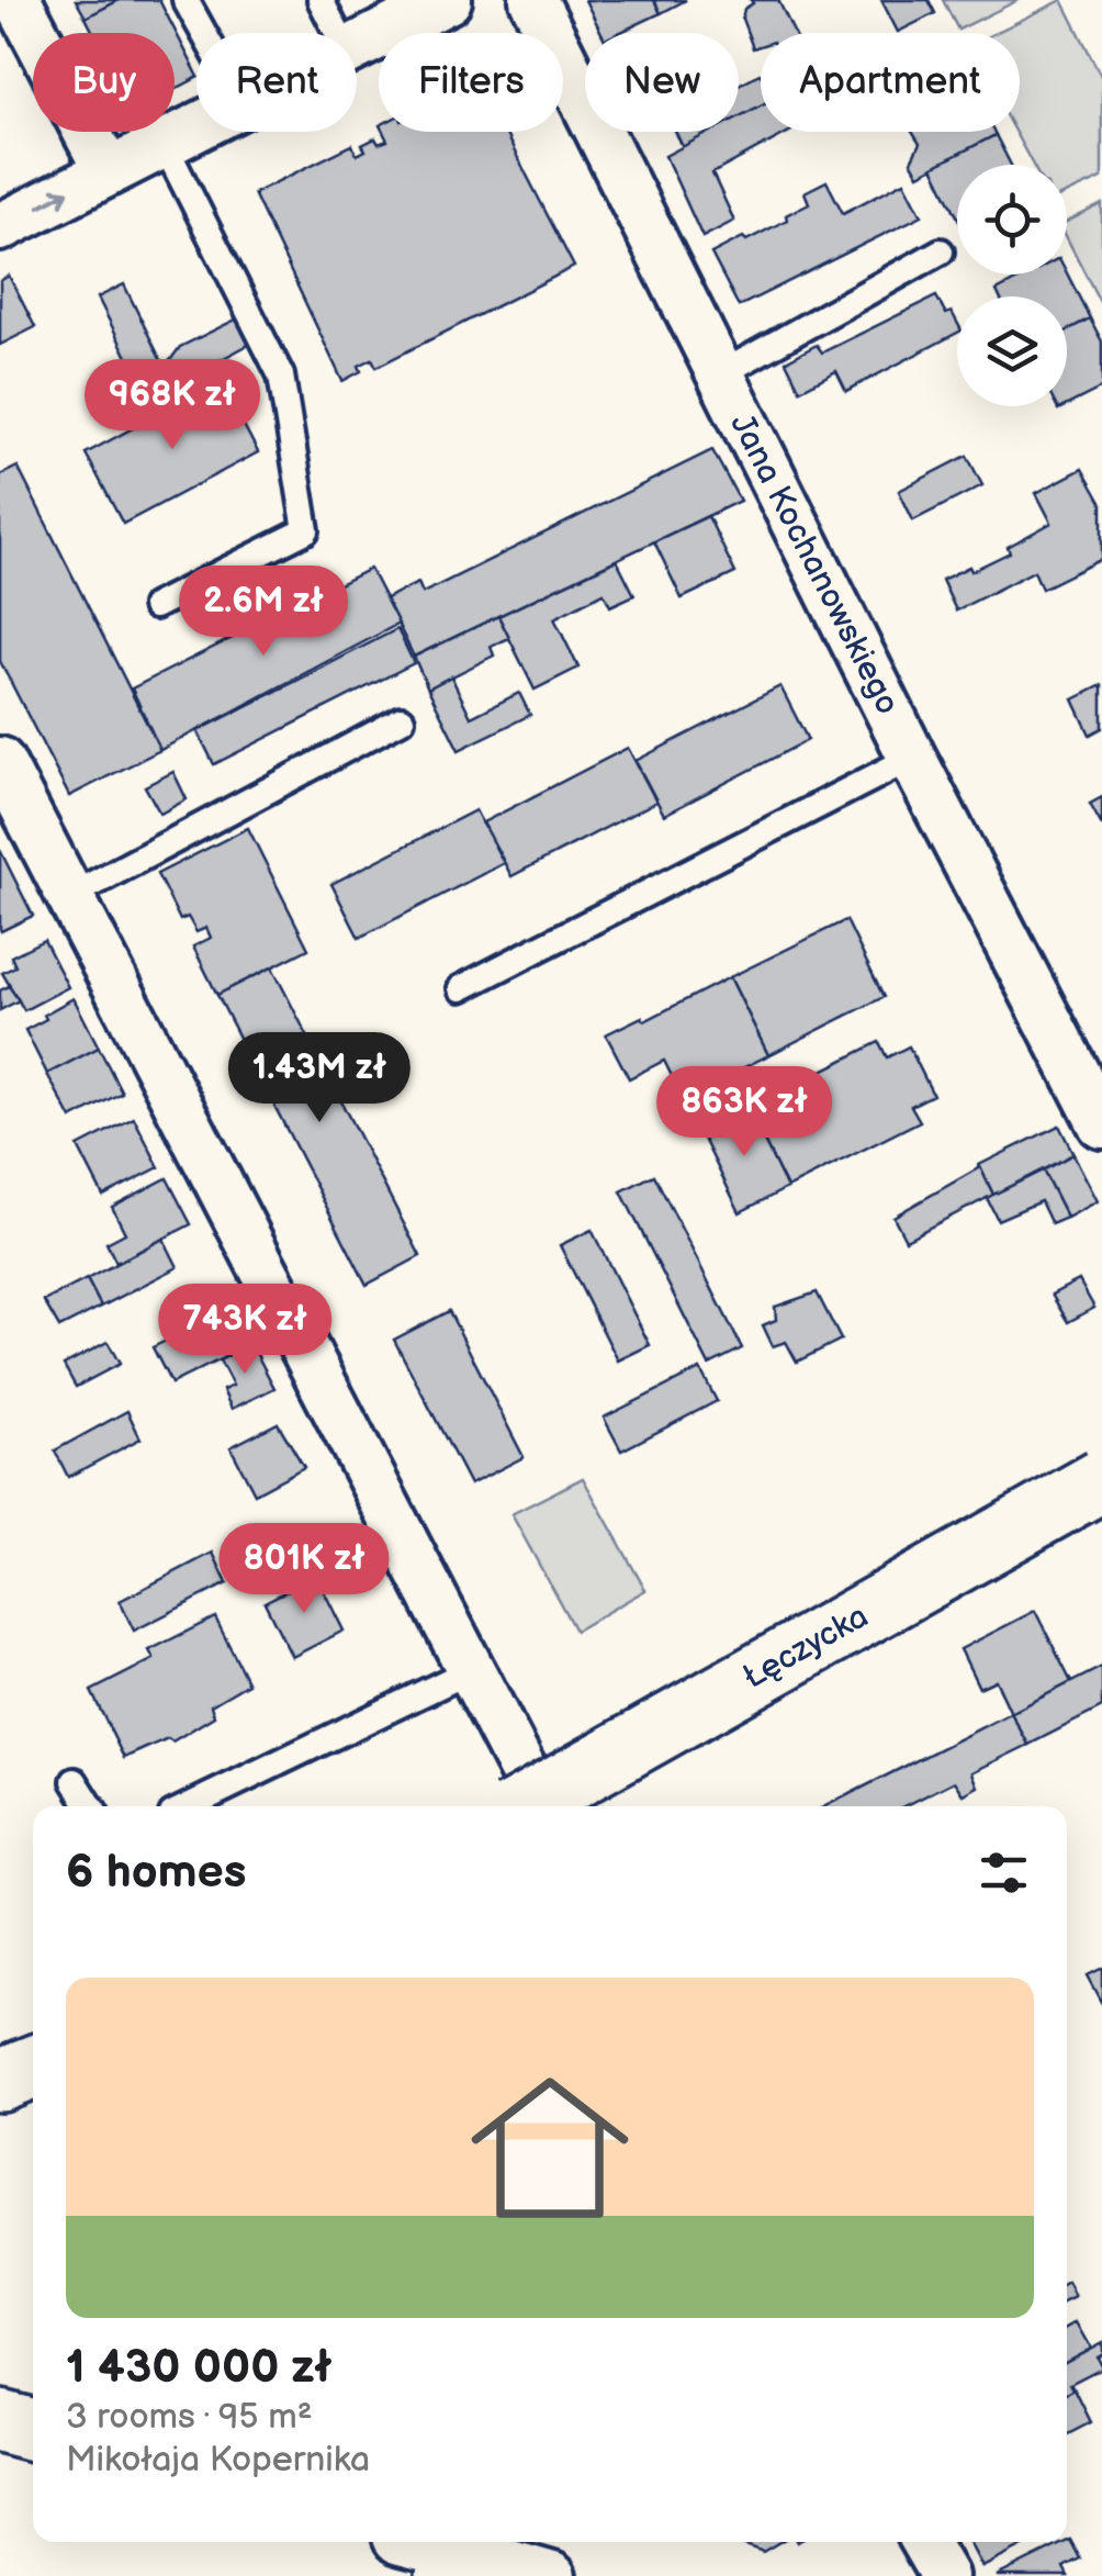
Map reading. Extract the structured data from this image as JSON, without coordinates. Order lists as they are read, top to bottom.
{
  "streets": {
    "street": ["Jana Kochanowskiego", "Łęczycka"]
  },
  "page": {
    "chip": [
      "Buy",
      "Rent",
      "Filters",
      "New",
      "Apartment"
    ],
    "price": [
      "968K zł",
      "2.6M zł",
      "1.43M zł",
      "863K zł",
      "743K zł",
      "801K zł"
    ],
    "heading": "6 homes",
    "list": [
      {
        "name": "1 430 000 zł",
        "note": "3 rooms · 95 m² · Mikołaja Kopernika"
      }
    ]
  }
}
